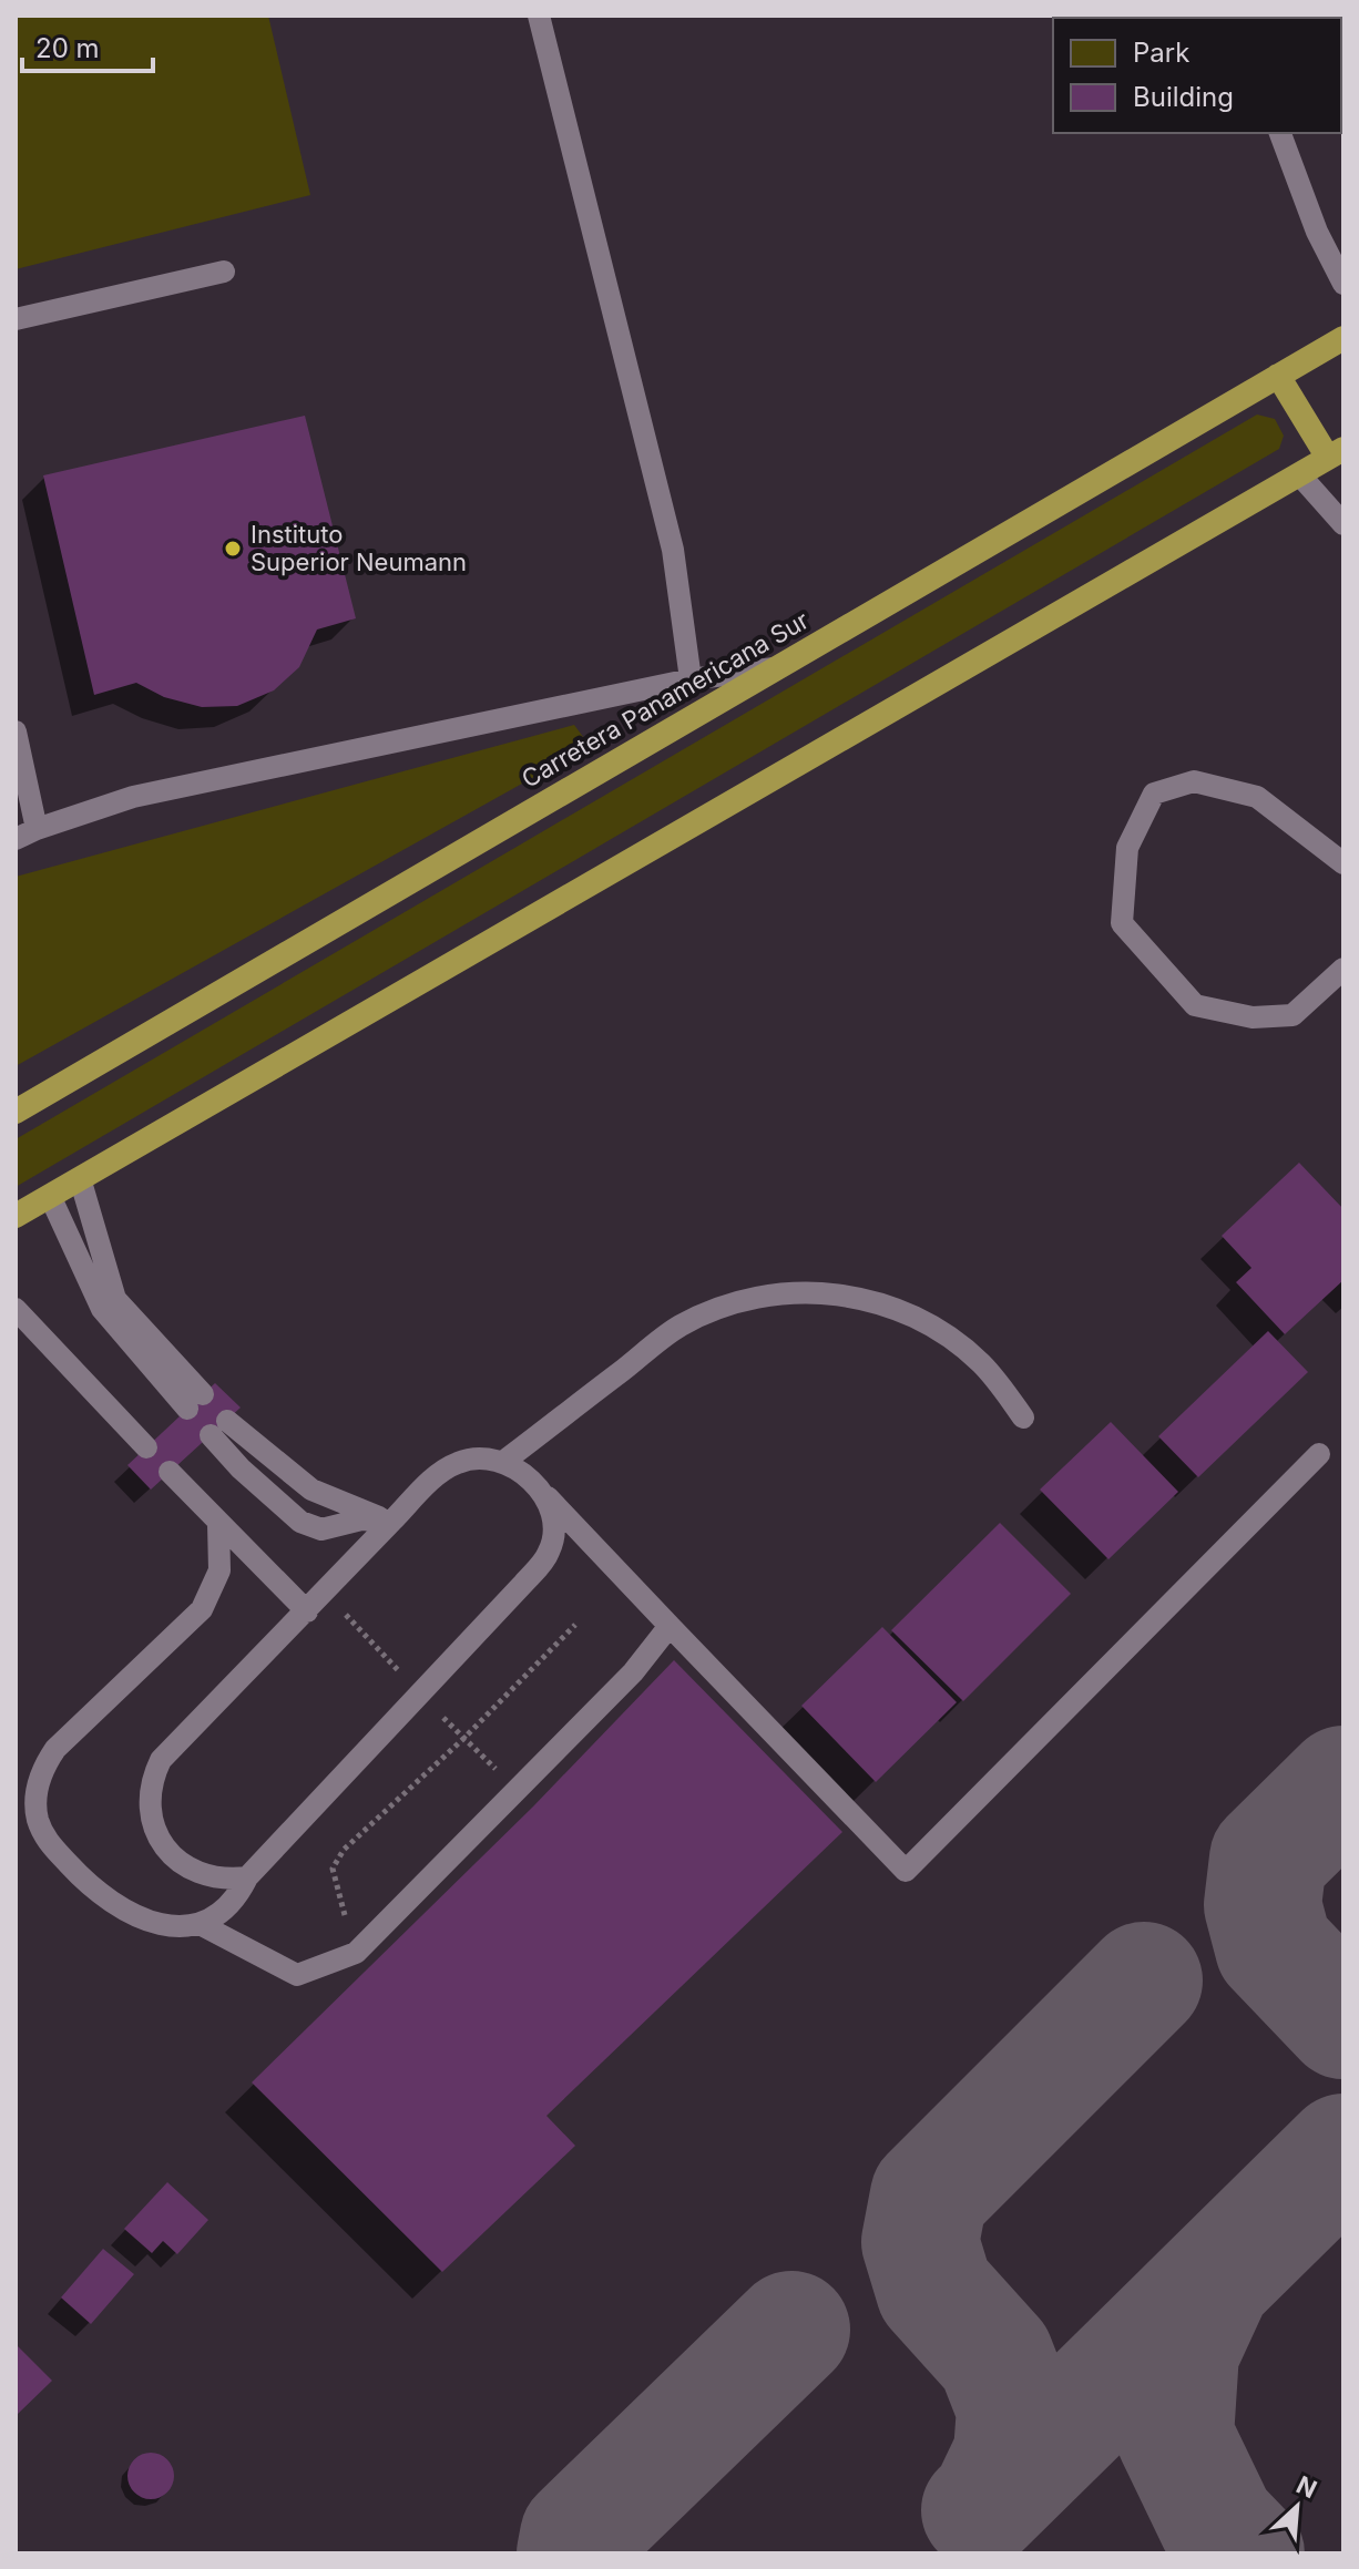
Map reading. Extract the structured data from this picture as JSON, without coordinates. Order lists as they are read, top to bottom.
{
  "streets": {
    "highway": ["Carretera Panamericana Sur"]
  },
  "places": ["Instituto Superior Neumann"],
  "legend": ["Park", "Building"],
  "scale_bar": "20 m",
  "north": "top right"
}
